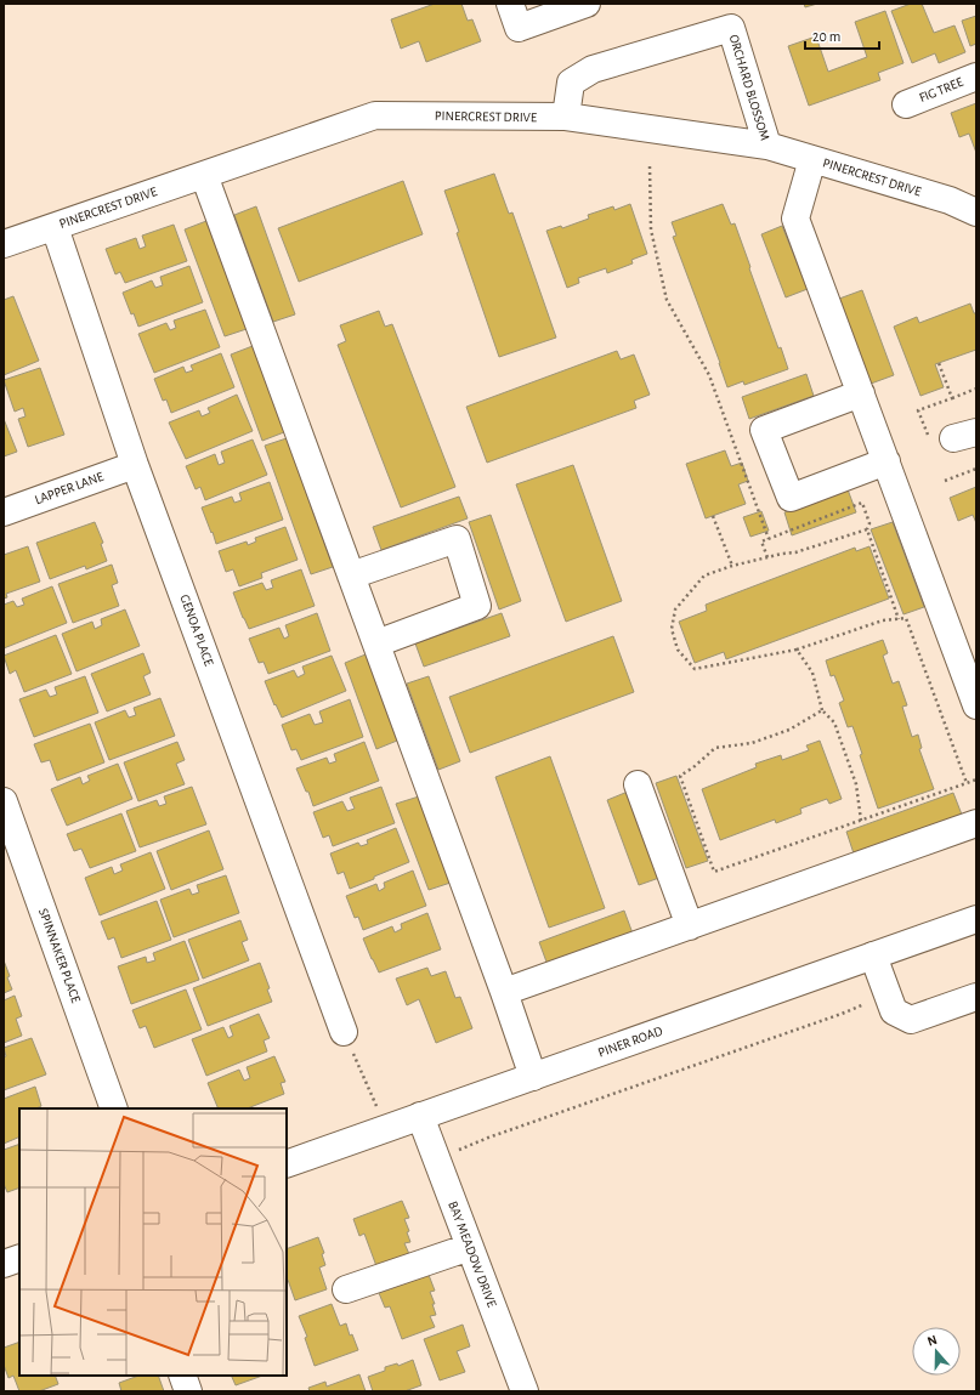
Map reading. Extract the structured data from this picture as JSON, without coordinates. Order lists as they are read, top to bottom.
{
  "streets": {
    "street": [
      "ORCHARD BLOSSOM",
      "FIG TREE",
      "PINERCREST DRIVE",
      "LAPPER LANE",
      "GENOA PLACE",
      "SPINNAKER PLACE",
      "PINER ROAD",
      "BAY MEADOW DRIVE"
    ]
  },
  "crossings": [
    ["ORCHARD BLOSSOM", "PINERCREST DRIVE"],
    ["PINERCREST DRIVE", "GENOA PLACE"],
    ["LAPPER LANE", "GENOA PLACE"],
    ["PINER ROAD", "BAY MEADOW DRIVE"]
  ],
  "scale_bar": "20 m",
  "north": "top"
}
